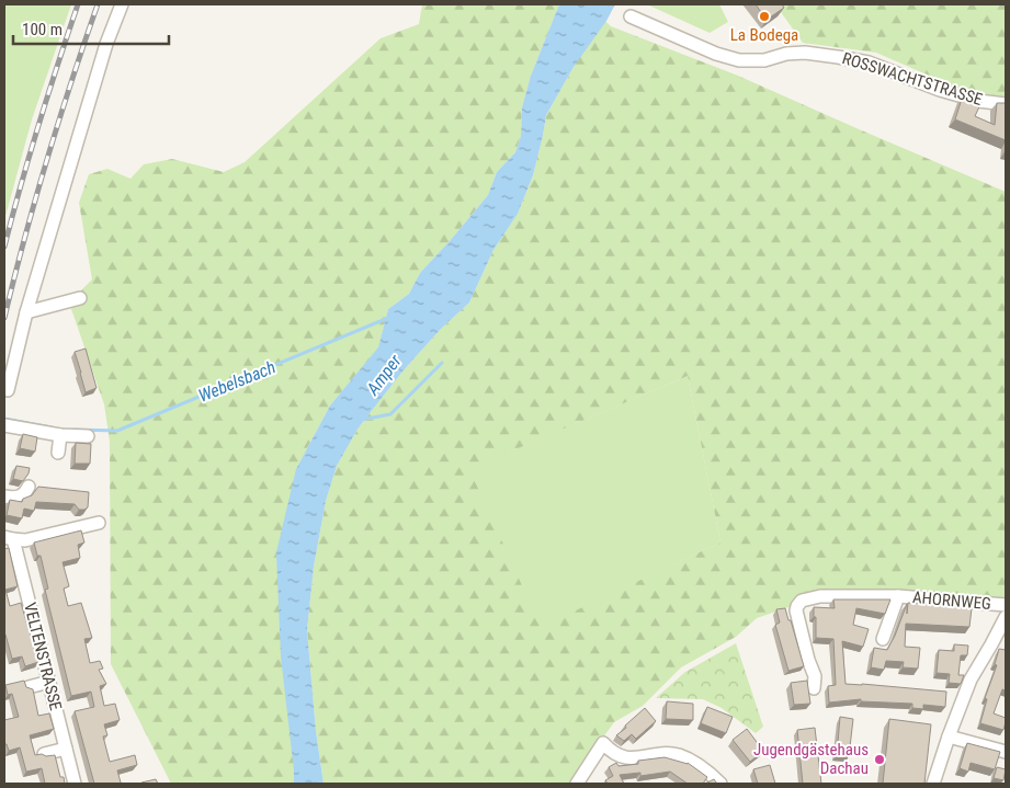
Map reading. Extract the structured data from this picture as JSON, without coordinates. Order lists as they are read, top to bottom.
{
  "streets": {
    "street": ["ROSSWACHTSTRASSE", "AHORNWEG", "VELTENSTRASSE"]
  },
  "water": ["Amper", "Webelsbach"],
  "places": ["La Bodega", "Jugendgästehaus Dachau"],
  "scale_bar": "100 m"
}
